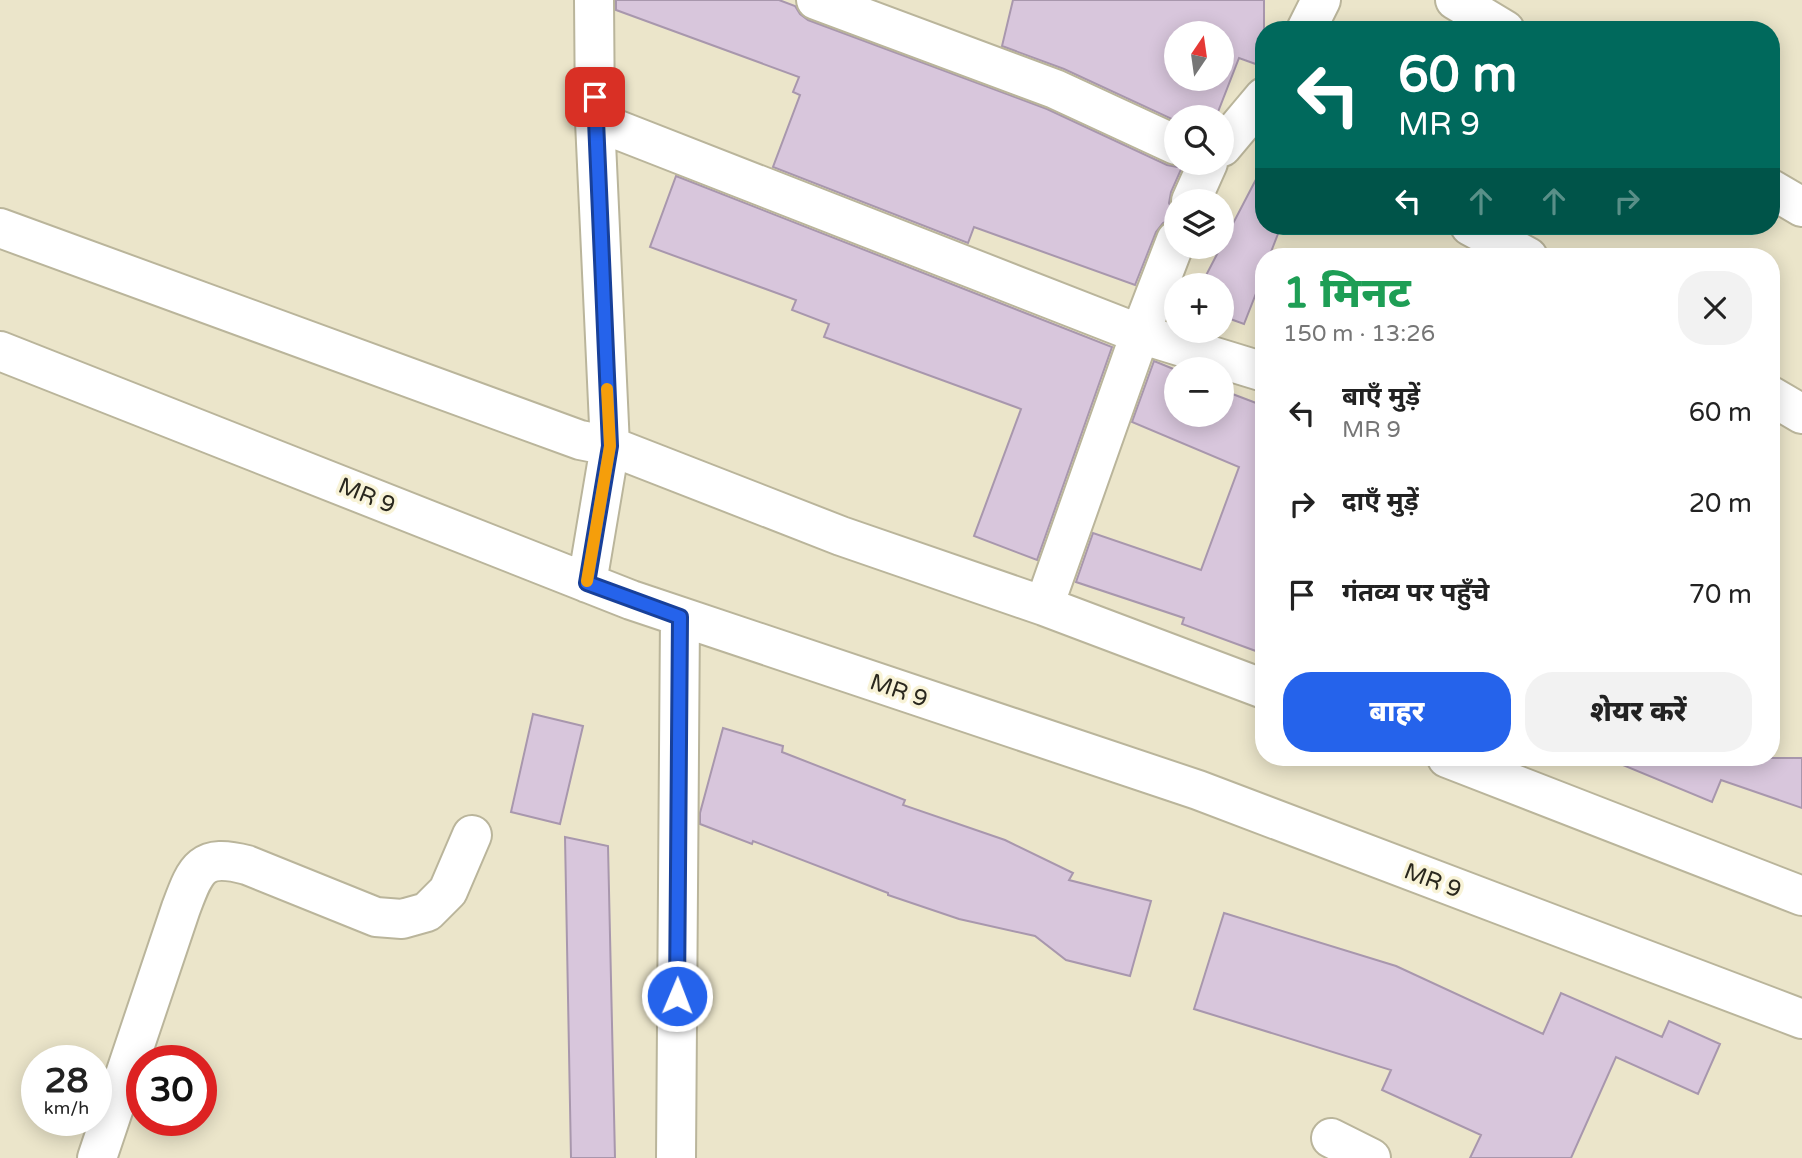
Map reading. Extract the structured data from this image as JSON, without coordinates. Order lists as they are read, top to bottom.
{
  "streets": {
    "street": ["MR 9"]
  },
  "north": "top",
  "page": {
    "map_buttons": ["+", "−"],
    "turn": ["60 m", "MR 9"],
    "heading": ["1 मिनट", "150 m · 13:26"],
    "list": [
      {
        "name": "बाएँ मुड़ें",
        "note": "MR 9",
        "value": "60 m"
      },
      {
        "name": "दाएँ मुड़ें",
        "value": "20 m"
      },
      {
        "name": "गंतव्य पर पहुँचे",
        "value": "70 m"
      }
    ],
    "buttons": ["बाहर", "शेयर करें"],
    "speed": "28 km/h",
    "limit": "30"
  }
}
